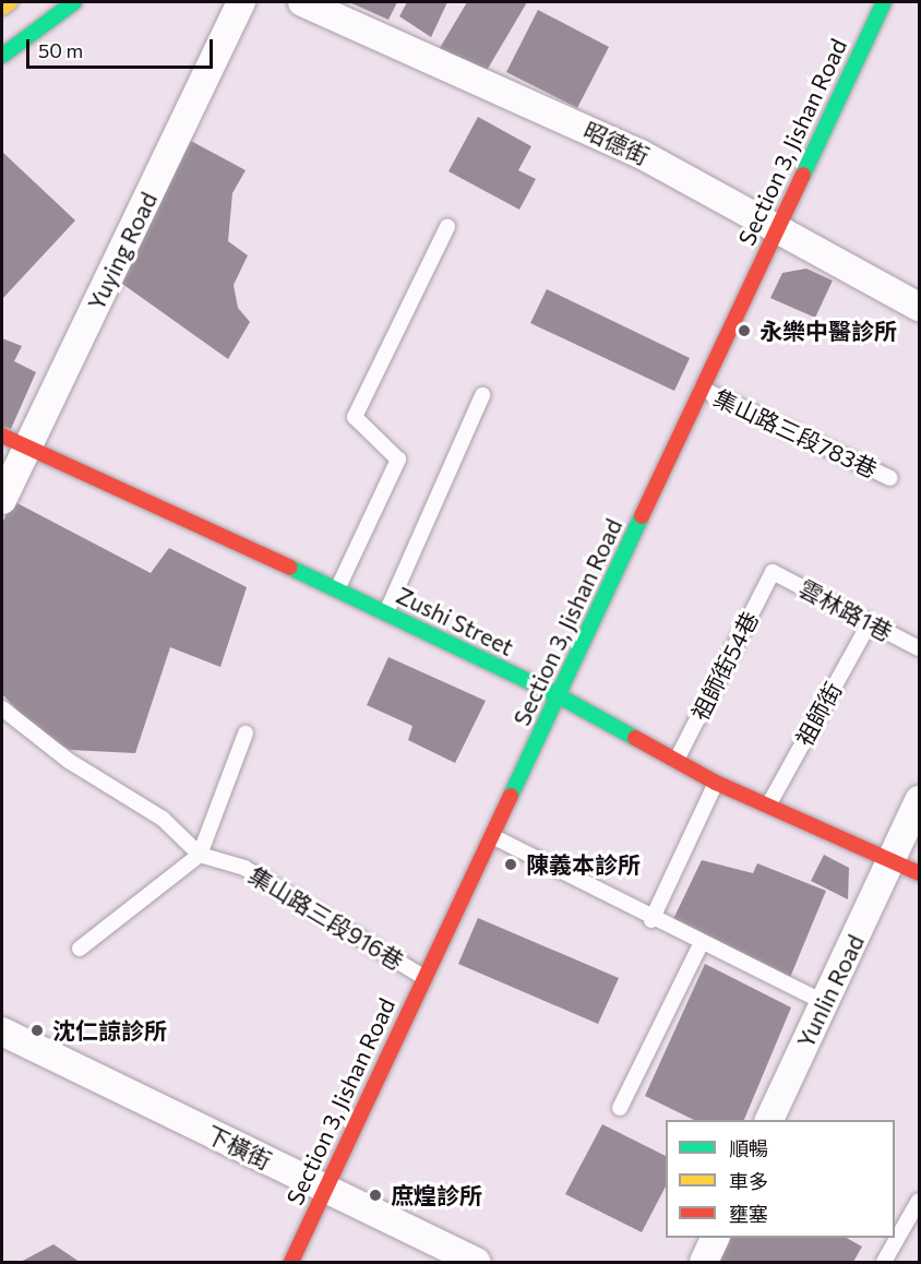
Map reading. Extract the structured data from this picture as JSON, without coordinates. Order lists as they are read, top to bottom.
{
  "streets": {
    "street": [
      "Section 3, Jishan Road",
      "昭德街",
      "Yuying Road",
      "Zushi Street",
      "Yunlin Road",
      "下橫街"
    ],
    "lane": [
      "集山路三段783巷",
      "雲林路1巷",
      "祖師街54巷",
      "祖師街",
      "集山路三段916巷"
    ]
  },
  "crossings": [
    ["Section 3, Jishan Road", "昭德街"],
    ["Section 3, Jishan Road", "集山路三段783巷"],
    ["Section 3, Jishan Road", "Zushi Street"],
    ["Section 3, Jishan Road", "集山路三段916巷"],
    ["Section 3, Jishan Road", "下橫街"],
    ["Yuying Road", "Zushi Street"],
    ["雲林路1巷", "祖師街54巷"],
    ["雲林路1巷", "祖師街"],
    ["Zushi Street", "祖師街54巷"],
    ["Zushi Street", "祖師街"],
    ["Zushi Street", "Yunlin Road"]
  ],
  "places": [
    "永樂中醫診所",
    "陳義本診所",
    "沈仁諒診所",
    "庶煌診所"
  ],
  "legend": ["順暢", "車多", "壅塞"],
  "scale_bar": "50 m"
}
